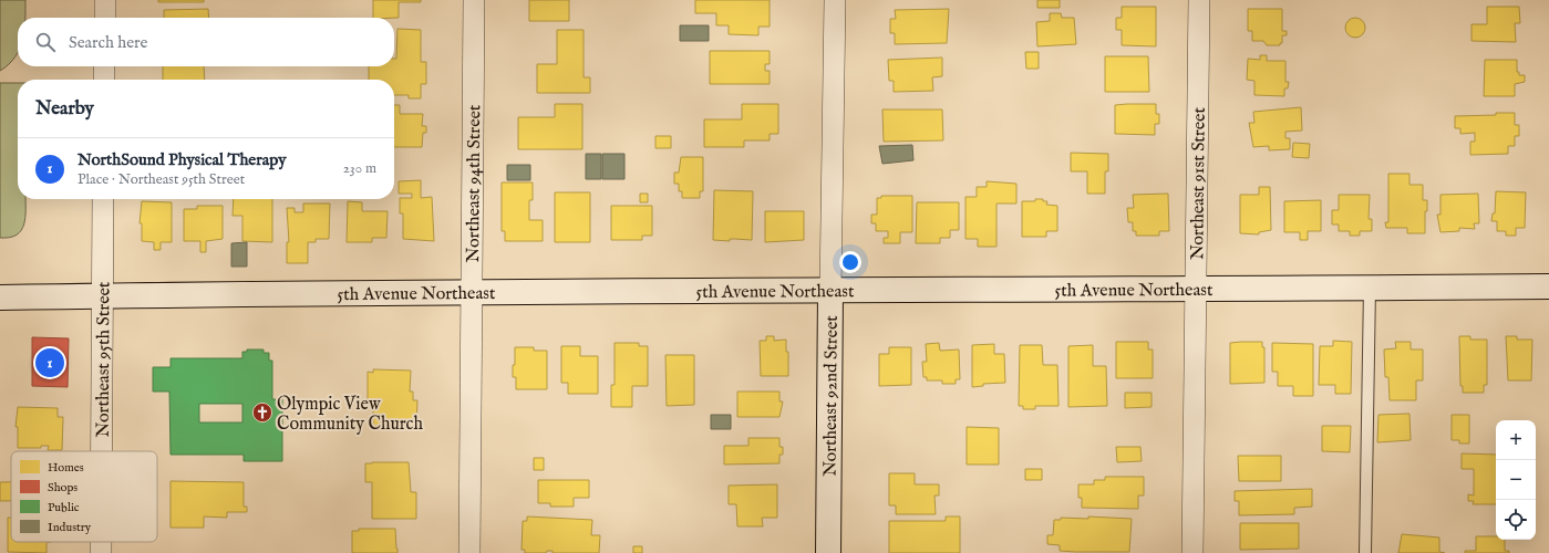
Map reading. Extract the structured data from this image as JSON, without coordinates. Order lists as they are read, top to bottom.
{
  "streets": {
    "main road": ["5th Avenue Northeast", "Northeast 92nd Street"],
    "street": ["Northeast 94th Street", "Northeast 91st Street", "Northeast 95th Street"]
  },
  "crossings": [
    ["Northeast 94th Street", "5th Avenue Northeast"],
    ["Northeast 91st Street", "5th Avenue Northeast"],
    ["5th Avenue Northeast", "Northeast 95th Street"],
    ["5th Avenue Northeast", "Northeast 92nd Street"]
  ],
  "places": {
    "church": ["Olympic View Community Church"]
  },
  "legend": [
    "Homes",
    "Shops",
    "Public",
    "Industry"
  ],
  "page": {
    "search": "Search here",
    "heading": "Nearby",
    "list": [
      {
        "mark": "1",
        "name": "NorthSound Physical Therapy",
        "note": "Place · Northeast 95th Street",
        "value": "230 m"
      }
    ],
    "pins": "1",
    "map_buttons": ["+", "−"]
  }
}
